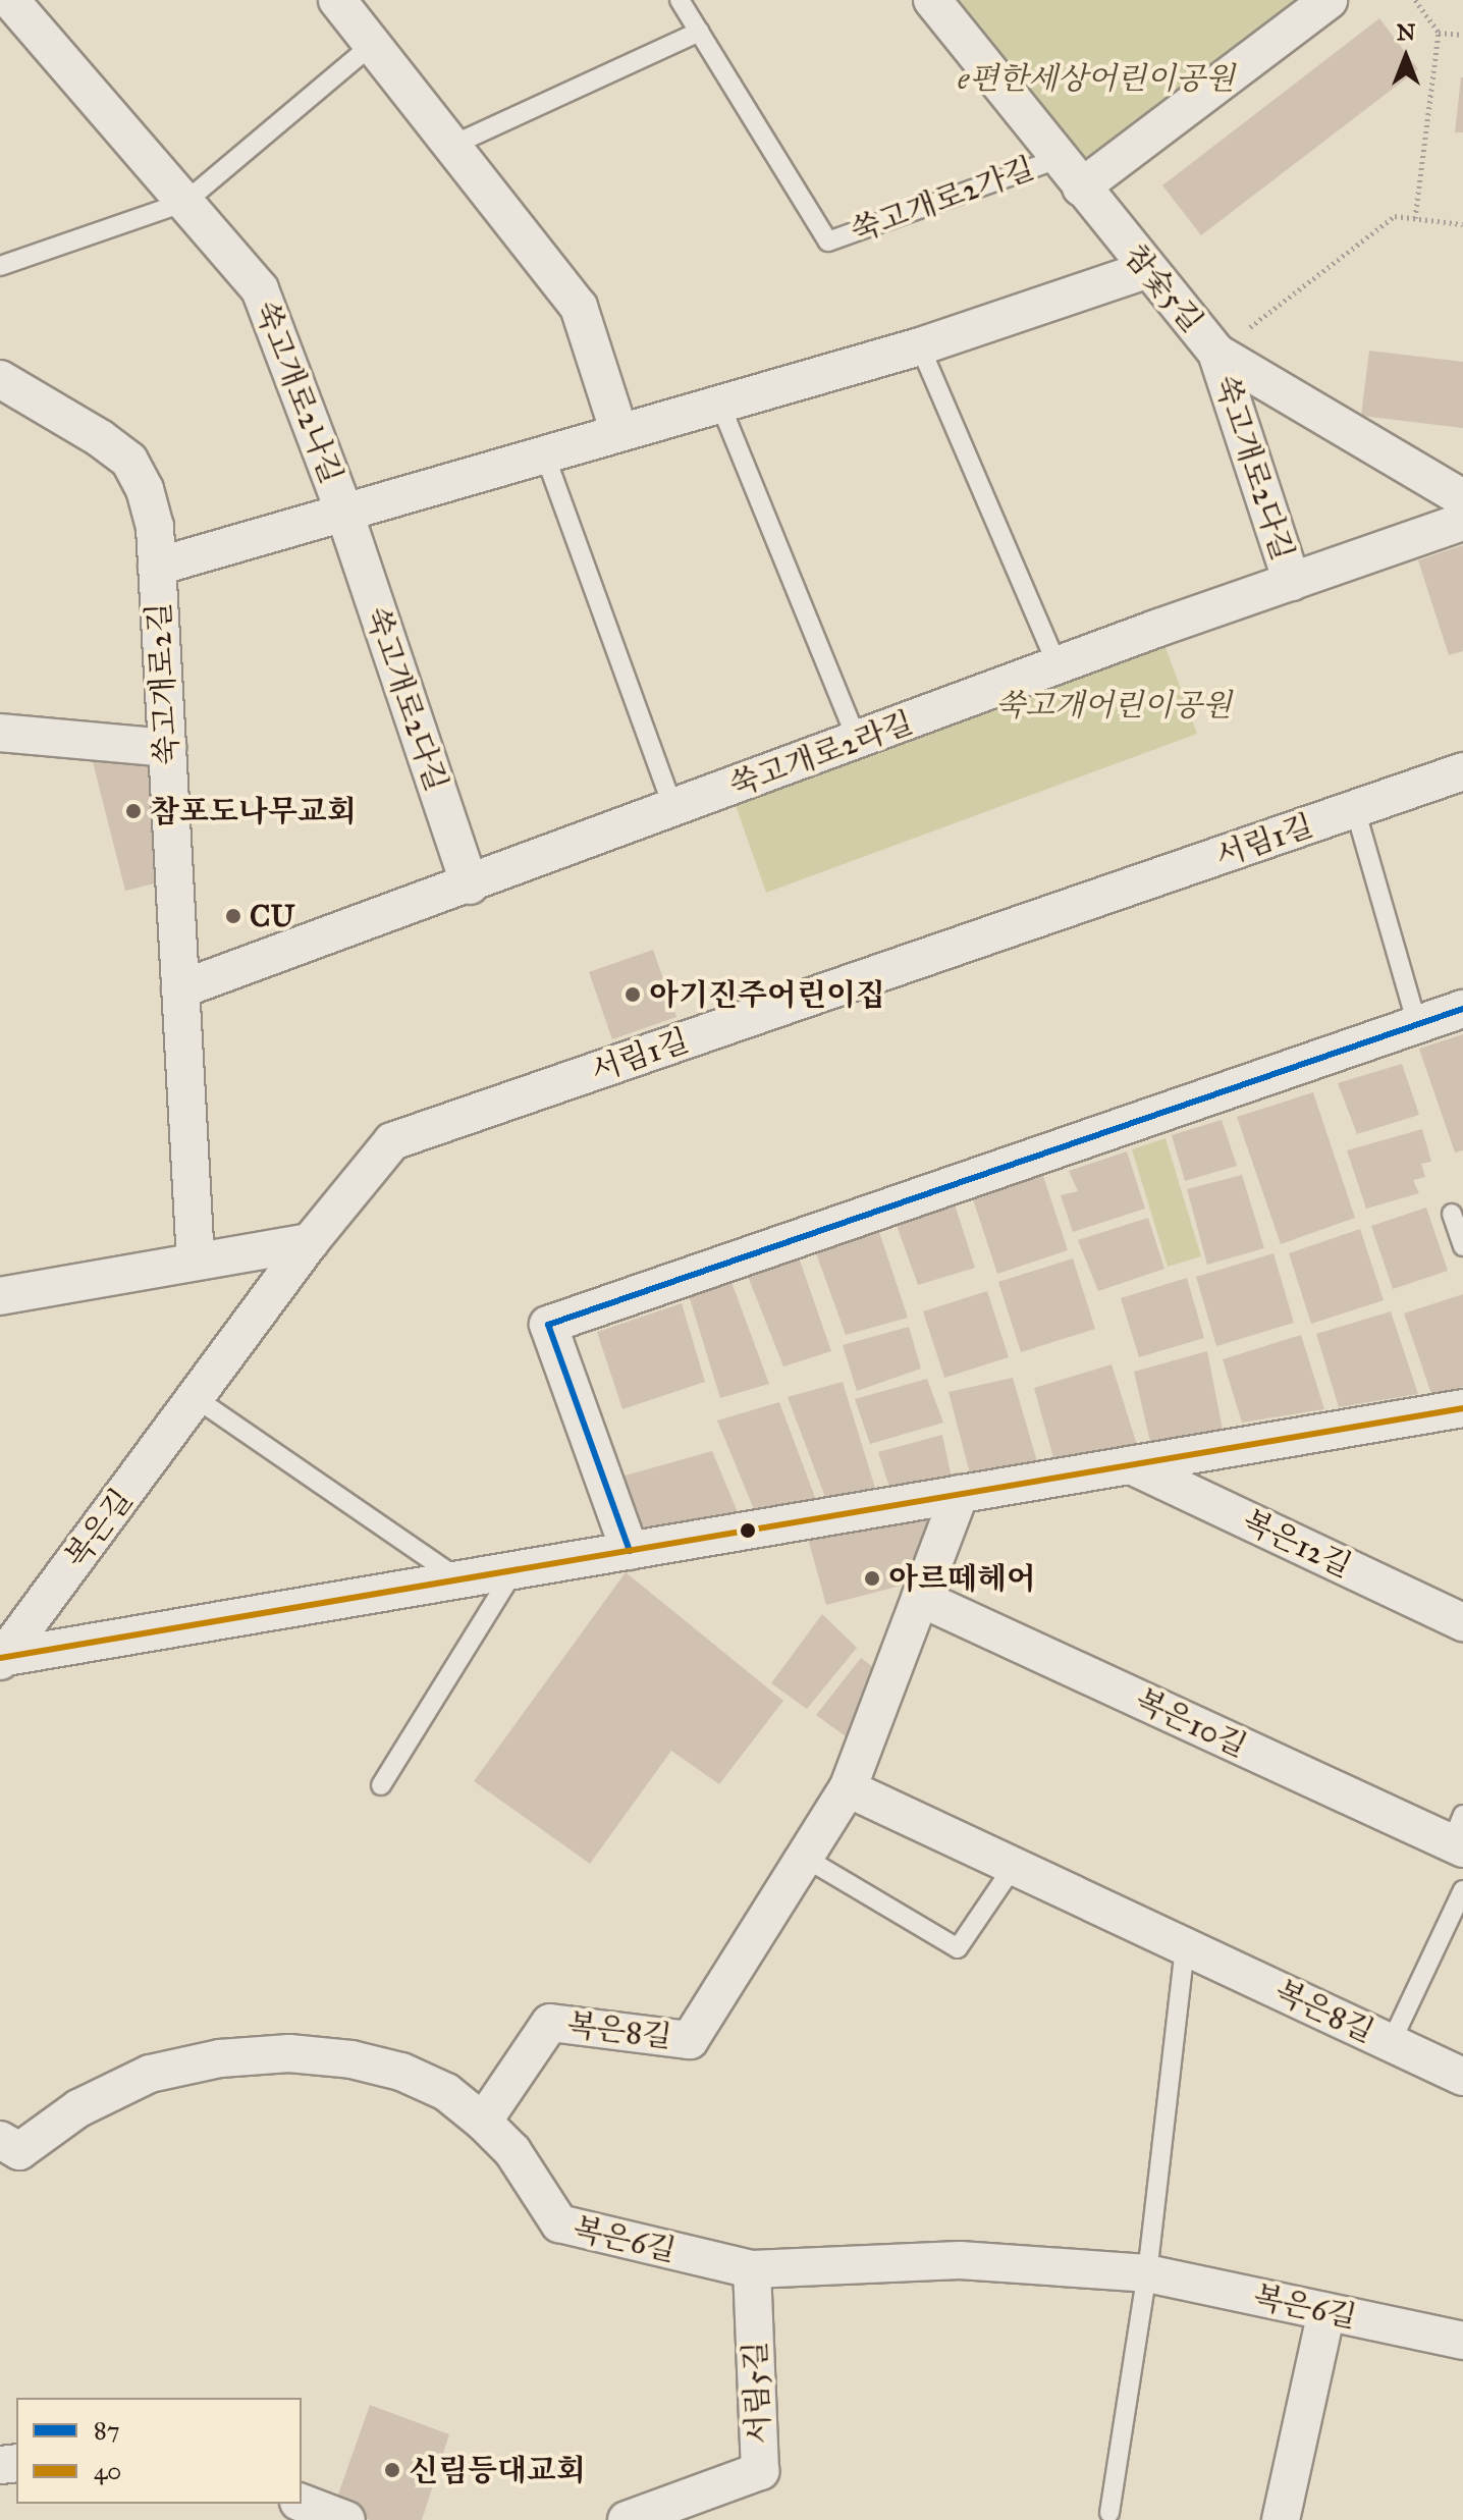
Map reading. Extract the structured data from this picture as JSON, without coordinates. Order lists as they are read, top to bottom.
{
  "streets": {
    "street": [
      "참숯5길",
      "쑥고개로2나길",
      "쑥고개로2다길",
      "쑥고개로2길",
      "쑥고개로2라길",
      "서림1길",
      "복은길",
      "복은12길",
      "복은10길",
      "복은8길",
      "복은6길",
      "서림5길"
    ],
    "lane": ["쑥고개로2가길"]
  },
  "crossings": [
    ["쑥고개로2가길", "참숯5길"],
    ["참숯5길", "쑥고개로2다길"],
    ["쑥고개로2나길", "쑥고개로2다길"],
    ["쑥고개로2다길", "쑥고개로2라길"],
    ["쑥고개로2길", "쑥고개로2라길"],
    ["서림1길", "복은길"],
    ["복은길", "복은12길"],
    ["복은길", "복은8길"],
    ["복은10길", "복은8길"],
    ["복은8길", "복은6길"],
    ["복은6길", "서림5길"]
  ],
  "parks": ["e편한세상어린이공원", "쑥고개어린이공원"],
  "places": [
    "참포도나무교회",
    "CU",
    "아기진주어린이집",
    "아르떼헤어",
    "신림등대교회"
  ],
  "lines": ["transit line 87", "transit line 40"],
  "legend": ["87", "40"],
  "north": "top"
}
